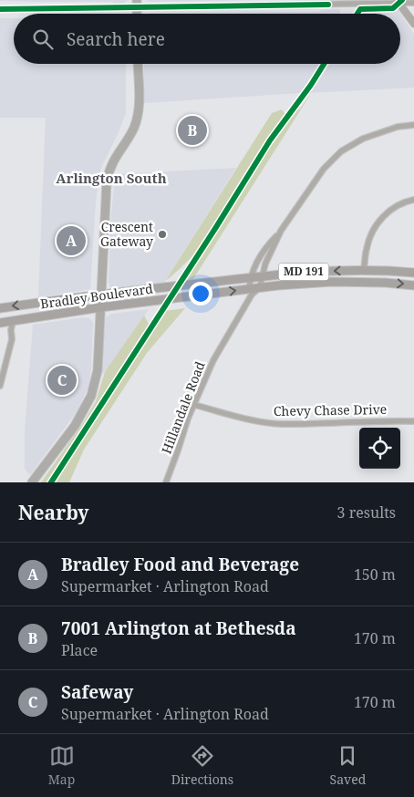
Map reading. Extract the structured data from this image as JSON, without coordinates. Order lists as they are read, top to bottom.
{
  "streets": {
    "main road": ["MD 191", "Bradley Boulevard"],
    "street": ["Hillandale Road", "Chevy Chase Drive"]
  },
  "crossings": [
    ["Bradley Boulevard", "Hillandale Road"],
    ["Hillandale Road", "Chevy Chase Drive"]
  ],
  "districts": ["Arlington South"],
  "places": ["Crescent Gateway"],
  "page": {
    "search": "Search here",
    "pins": ["B", "A", "C"],
    "heading": ["Nearby", "3 results"],
    "list": [
      {
        "mark": "A",
        "name": "Bradley Food and Beverage",
        "note": "Supermarket · Arlington Road",
        "value": "150 m"
      },
      {
        "mark": "B",
        "name": "7001 Arlington at Bethesda",
        "note": "Place",
        "value": "170 m"
      },
      {
        "mark": "C",
        "name": "Safeway",
        "note": "Supermarket · Arlington Road",
        "value": "170 m"
      }
    ],
    "nav": ["Map", "Directions", "Saved"]
  }
}
